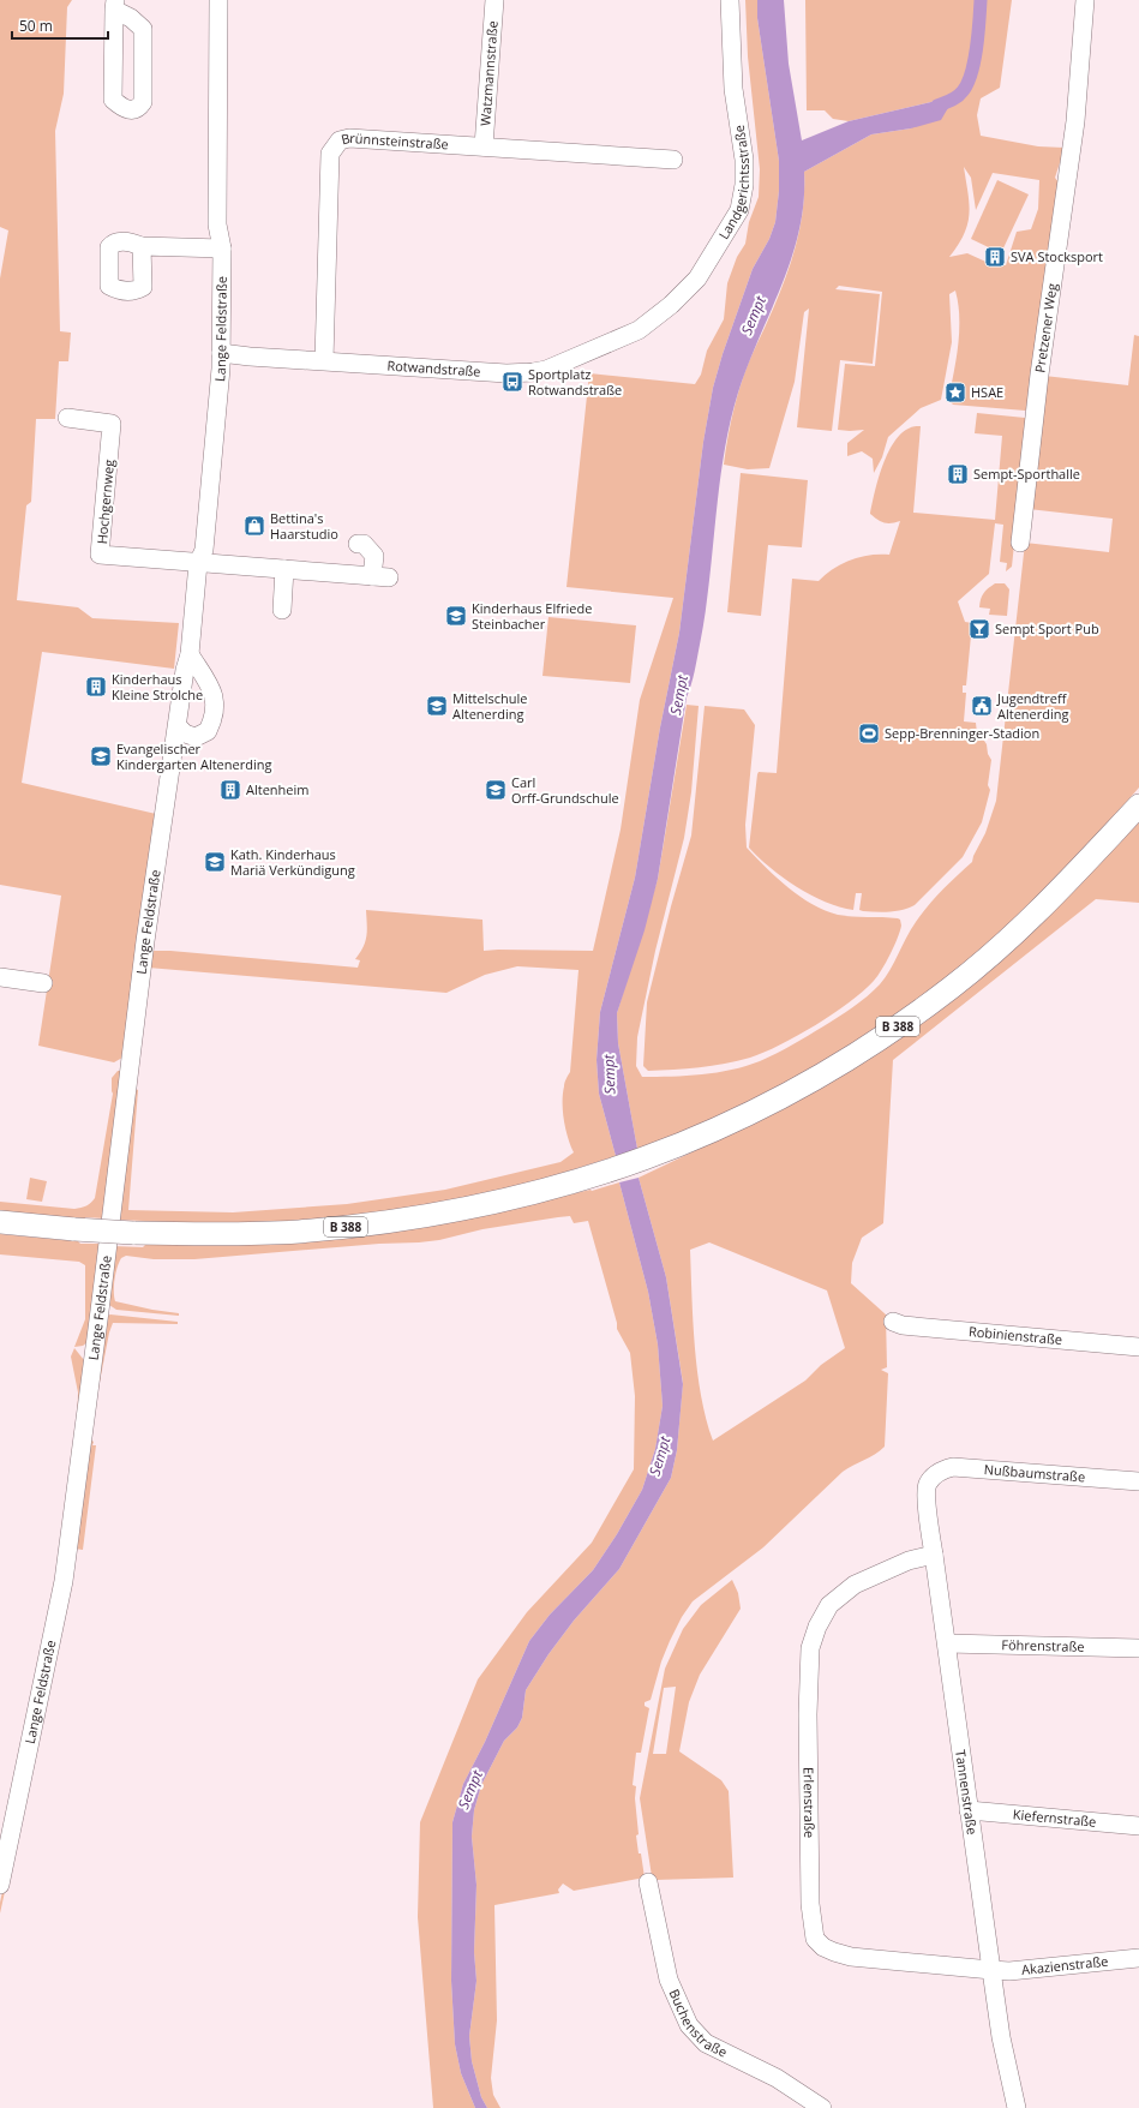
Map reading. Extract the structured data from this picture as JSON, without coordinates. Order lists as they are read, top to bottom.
{
  "streets": {
    "main road": ["B 388"],
    "street": [
      "Watzmannstraße",
      "Brünnsteinstraße",
      "Landgerichtsstraße",
      "Lange Feldstraße",
      "Pretzener Weg",
      "Rotwandstraße",
      "Hochgernweg",
      "Robinienstraße",
      "Nußbaumstraße",
      "Föhrenstraße",
      "Tannenstraße",
      "Erlenstraße",
      "Kiefernstraße",
      "Akazienstraße",
      "Buchenstraße"
    ]
  },
  "crossings": [
    ["Watzmannstraße", "Brünnsteinstraße"],
    ["Brünnsteinstraße", "Rotwandstraße"],
    ["Landgerichtsstraße", "Rotwandstraße"],
    ["Lange Feldstraße", "Rotwandstraße"],
    ["Lange Feldstraße", "Hochgernweg"],
    ["Nußbaumstraße", "Tannenstraße"],
    ["Föhrenstraße", "Tannenstraße"],
    ["Tannenstraße", "Erlenstraße"],
    ["Tannenstraße", "Kiefernstraße"],
    ["Tannenstraße", "Akazienstraße"],
    ["Erlenstraße", "Akazienstraße"]
  ],
  "water": ["Sempt"],
  "places": {
    "building": [
      "SVA Stocksport",
      "Sempt-Sporthalle",
      "Kinderhaus Kleine Strolche",
      "Altenheim"
    ],
    "bus stop": ["Sportplatz Rotwandstraße"],
    "place": ["HSAE"],
    "shop": ["Bettina's Haarstudio"],
    "school or university": [
      "Kinderhaus Elfriede Steinbacher",
      "Mittelschule Altenerding",
      "Evangelischer Kindergarten Altenerding",
      "Carl Orff-Grundschule",
      "Kath. Kinderhaus Mariä Verkündigung"
    ],
    "bar": ["Sempt Sport Pub"],
    "public building": ["Jugendtreff Altenerding"],
    "sports": ["Sepp-Brenninger-Stadion"]
  },
  "scale_bar": "50 m"
}
